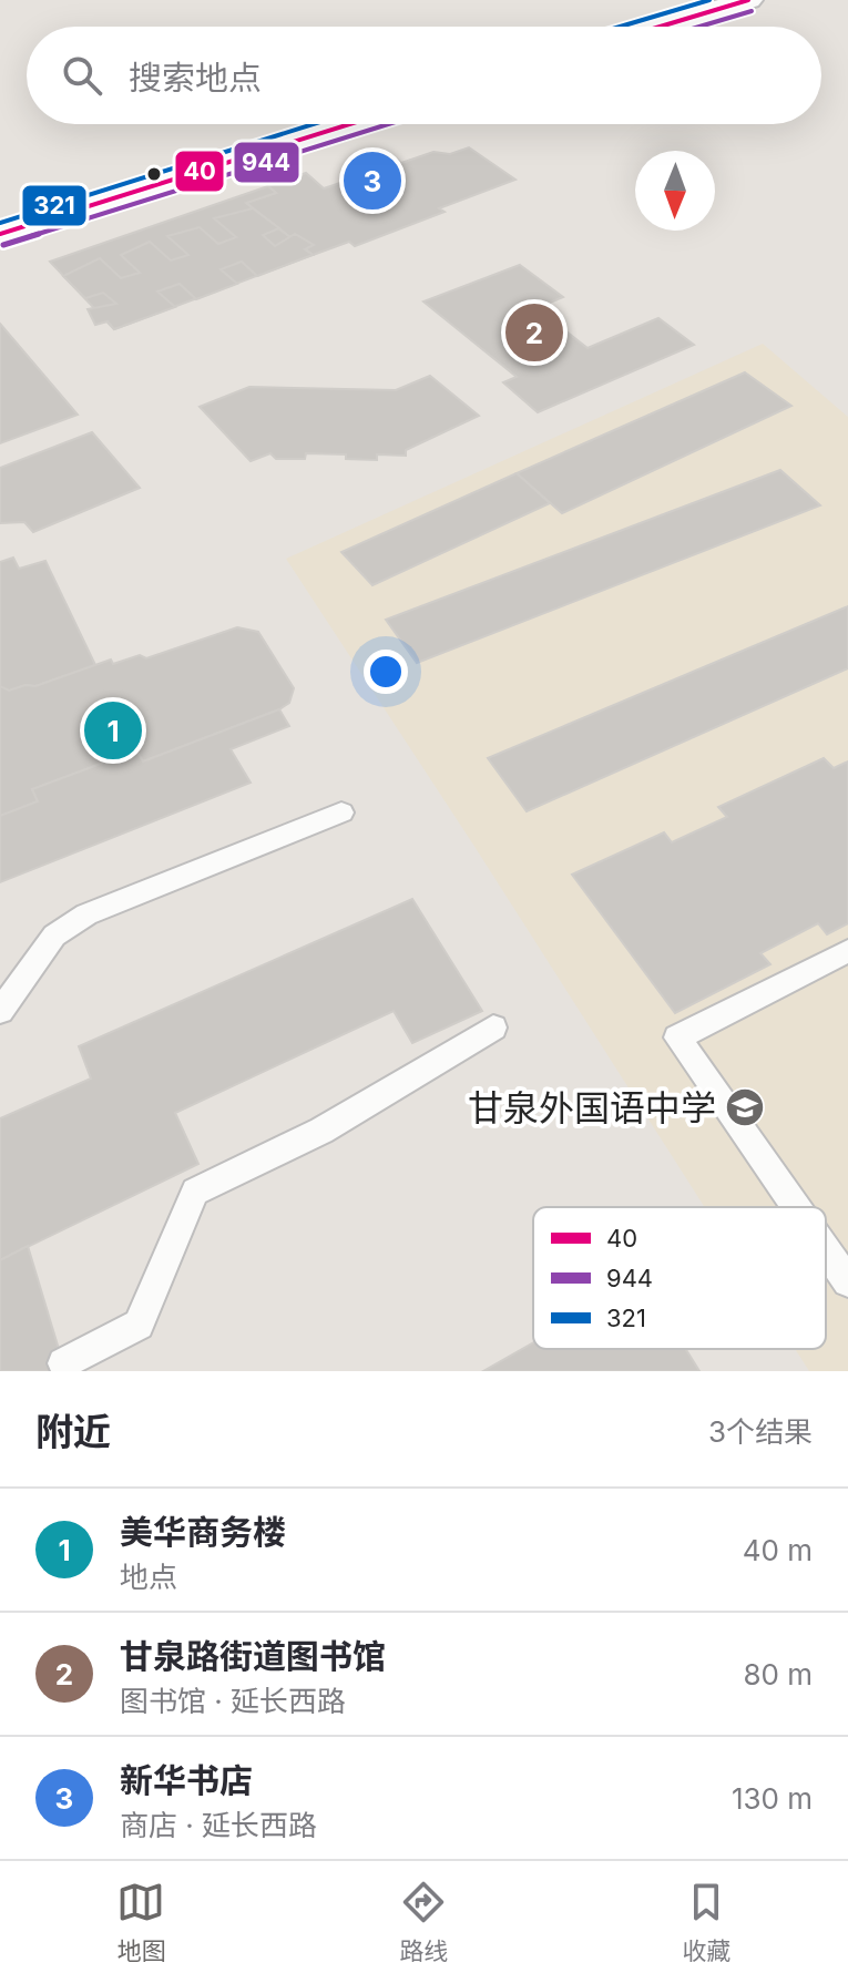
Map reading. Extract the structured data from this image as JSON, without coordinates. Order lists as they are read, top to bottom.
{
  "places": {
    "school or university": ["甘泉外国语中学"]
  },
  "lines": ["transit line 40", "transit line 321", "transit line 944"],
  "legend": ["40", "944", "321"],
  "north": "bottom",
  "page": {
    "search": "搜索地点",
    "pins": ["3", "2", "1"],
    "heading": ["附近", "3个结果"],
    "list": [
      {
        "mark": "1",
        "name": "美华商务楼",
        "note": "地点",
        "value": "40 m"
      },
      {
        "mark": "2",
        "name": "甘泉路街道图书馆",
        "note": "图书馆 · 延长西路",
        "value": "80 m"
      },
      {
        "mark": "3",
        "name": "新华书店",
        "note": "商店 · 延长西路",
        "value": "130 m"
      }
    ],
    "nav": ["地图", "路线", "收藏"]
  }
}
